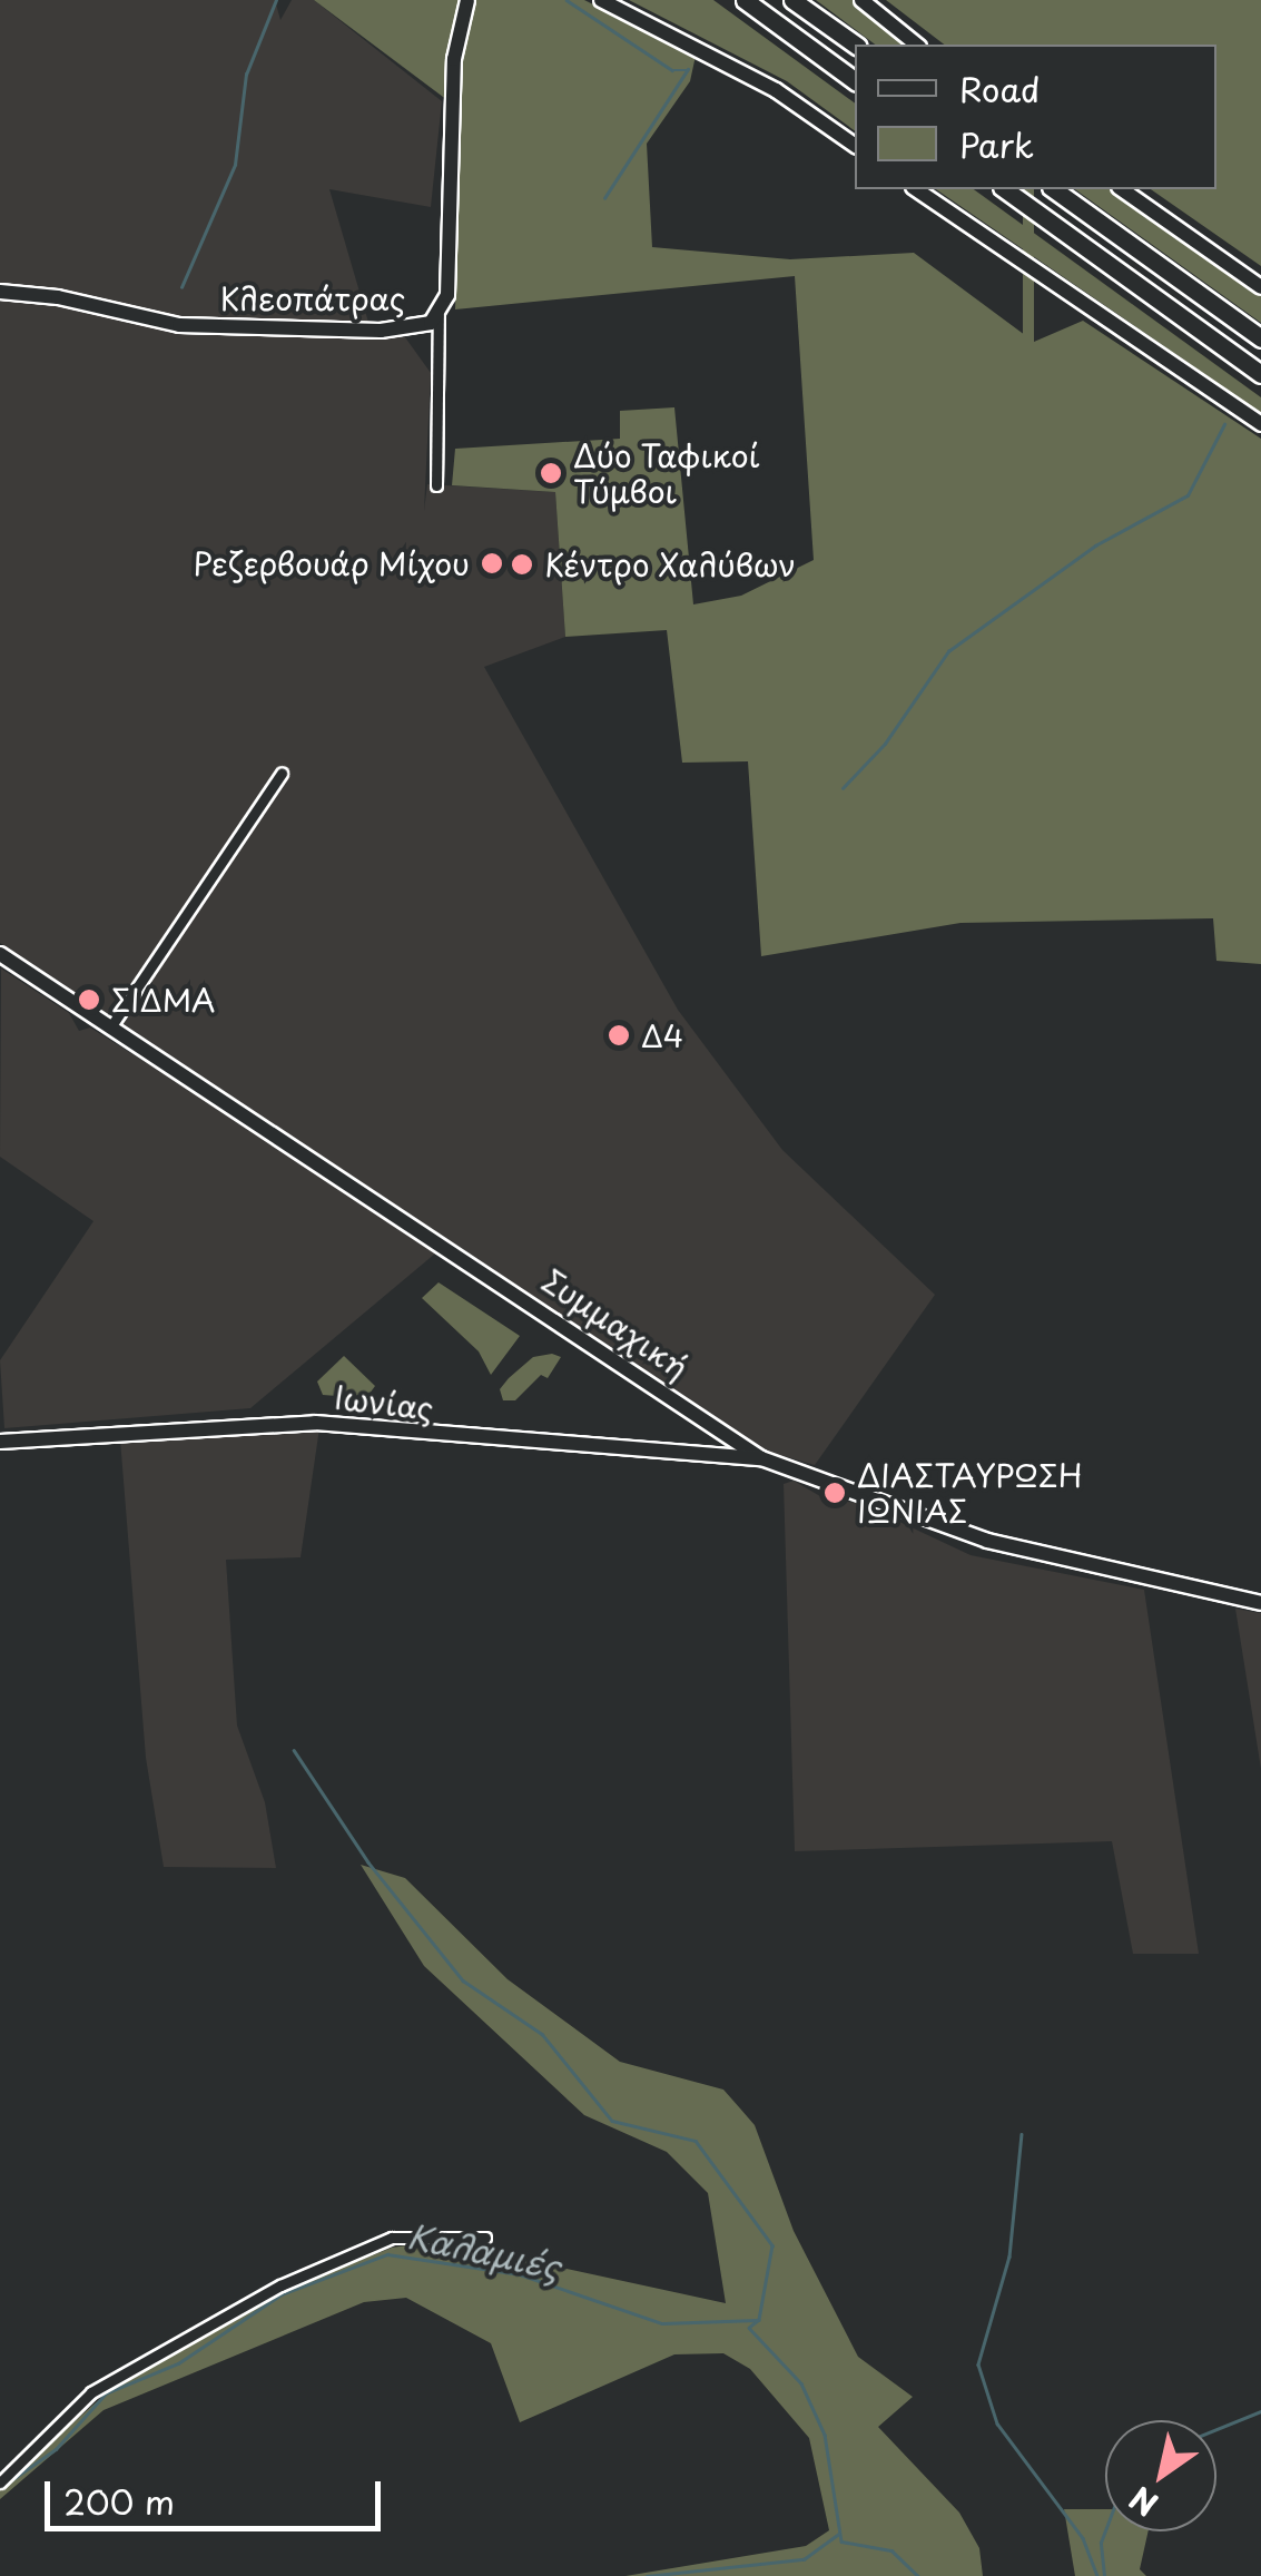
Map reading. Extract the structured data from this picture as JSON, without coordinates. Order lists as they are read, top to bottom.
{
  "streets": {
    "street": ["Κλεοπάτρας", "Συμμαχική", "Ιωνίας"]
  },
  "crossings": [
    ["Συμμαχική", "Ιωνίας"]
  ],
  "water": ["Καλαμιές"],
  "places": [
    "Δύο Ταφικοί Τύμβοι",
    "Ρεζερβουάρ Μίχου",
    "Κέντρο Χαλύβων",
    "ΣΙΔΜΑ",
    "Δ4",
    "ΔΙΑΣΤΑΥΡΩΣΗ ΙΩΝΙΑΣ"
  ],
  "legend": ["Road", "Park"],
  "scale_bar": "200 m",
  "north": "bottom left"
}
